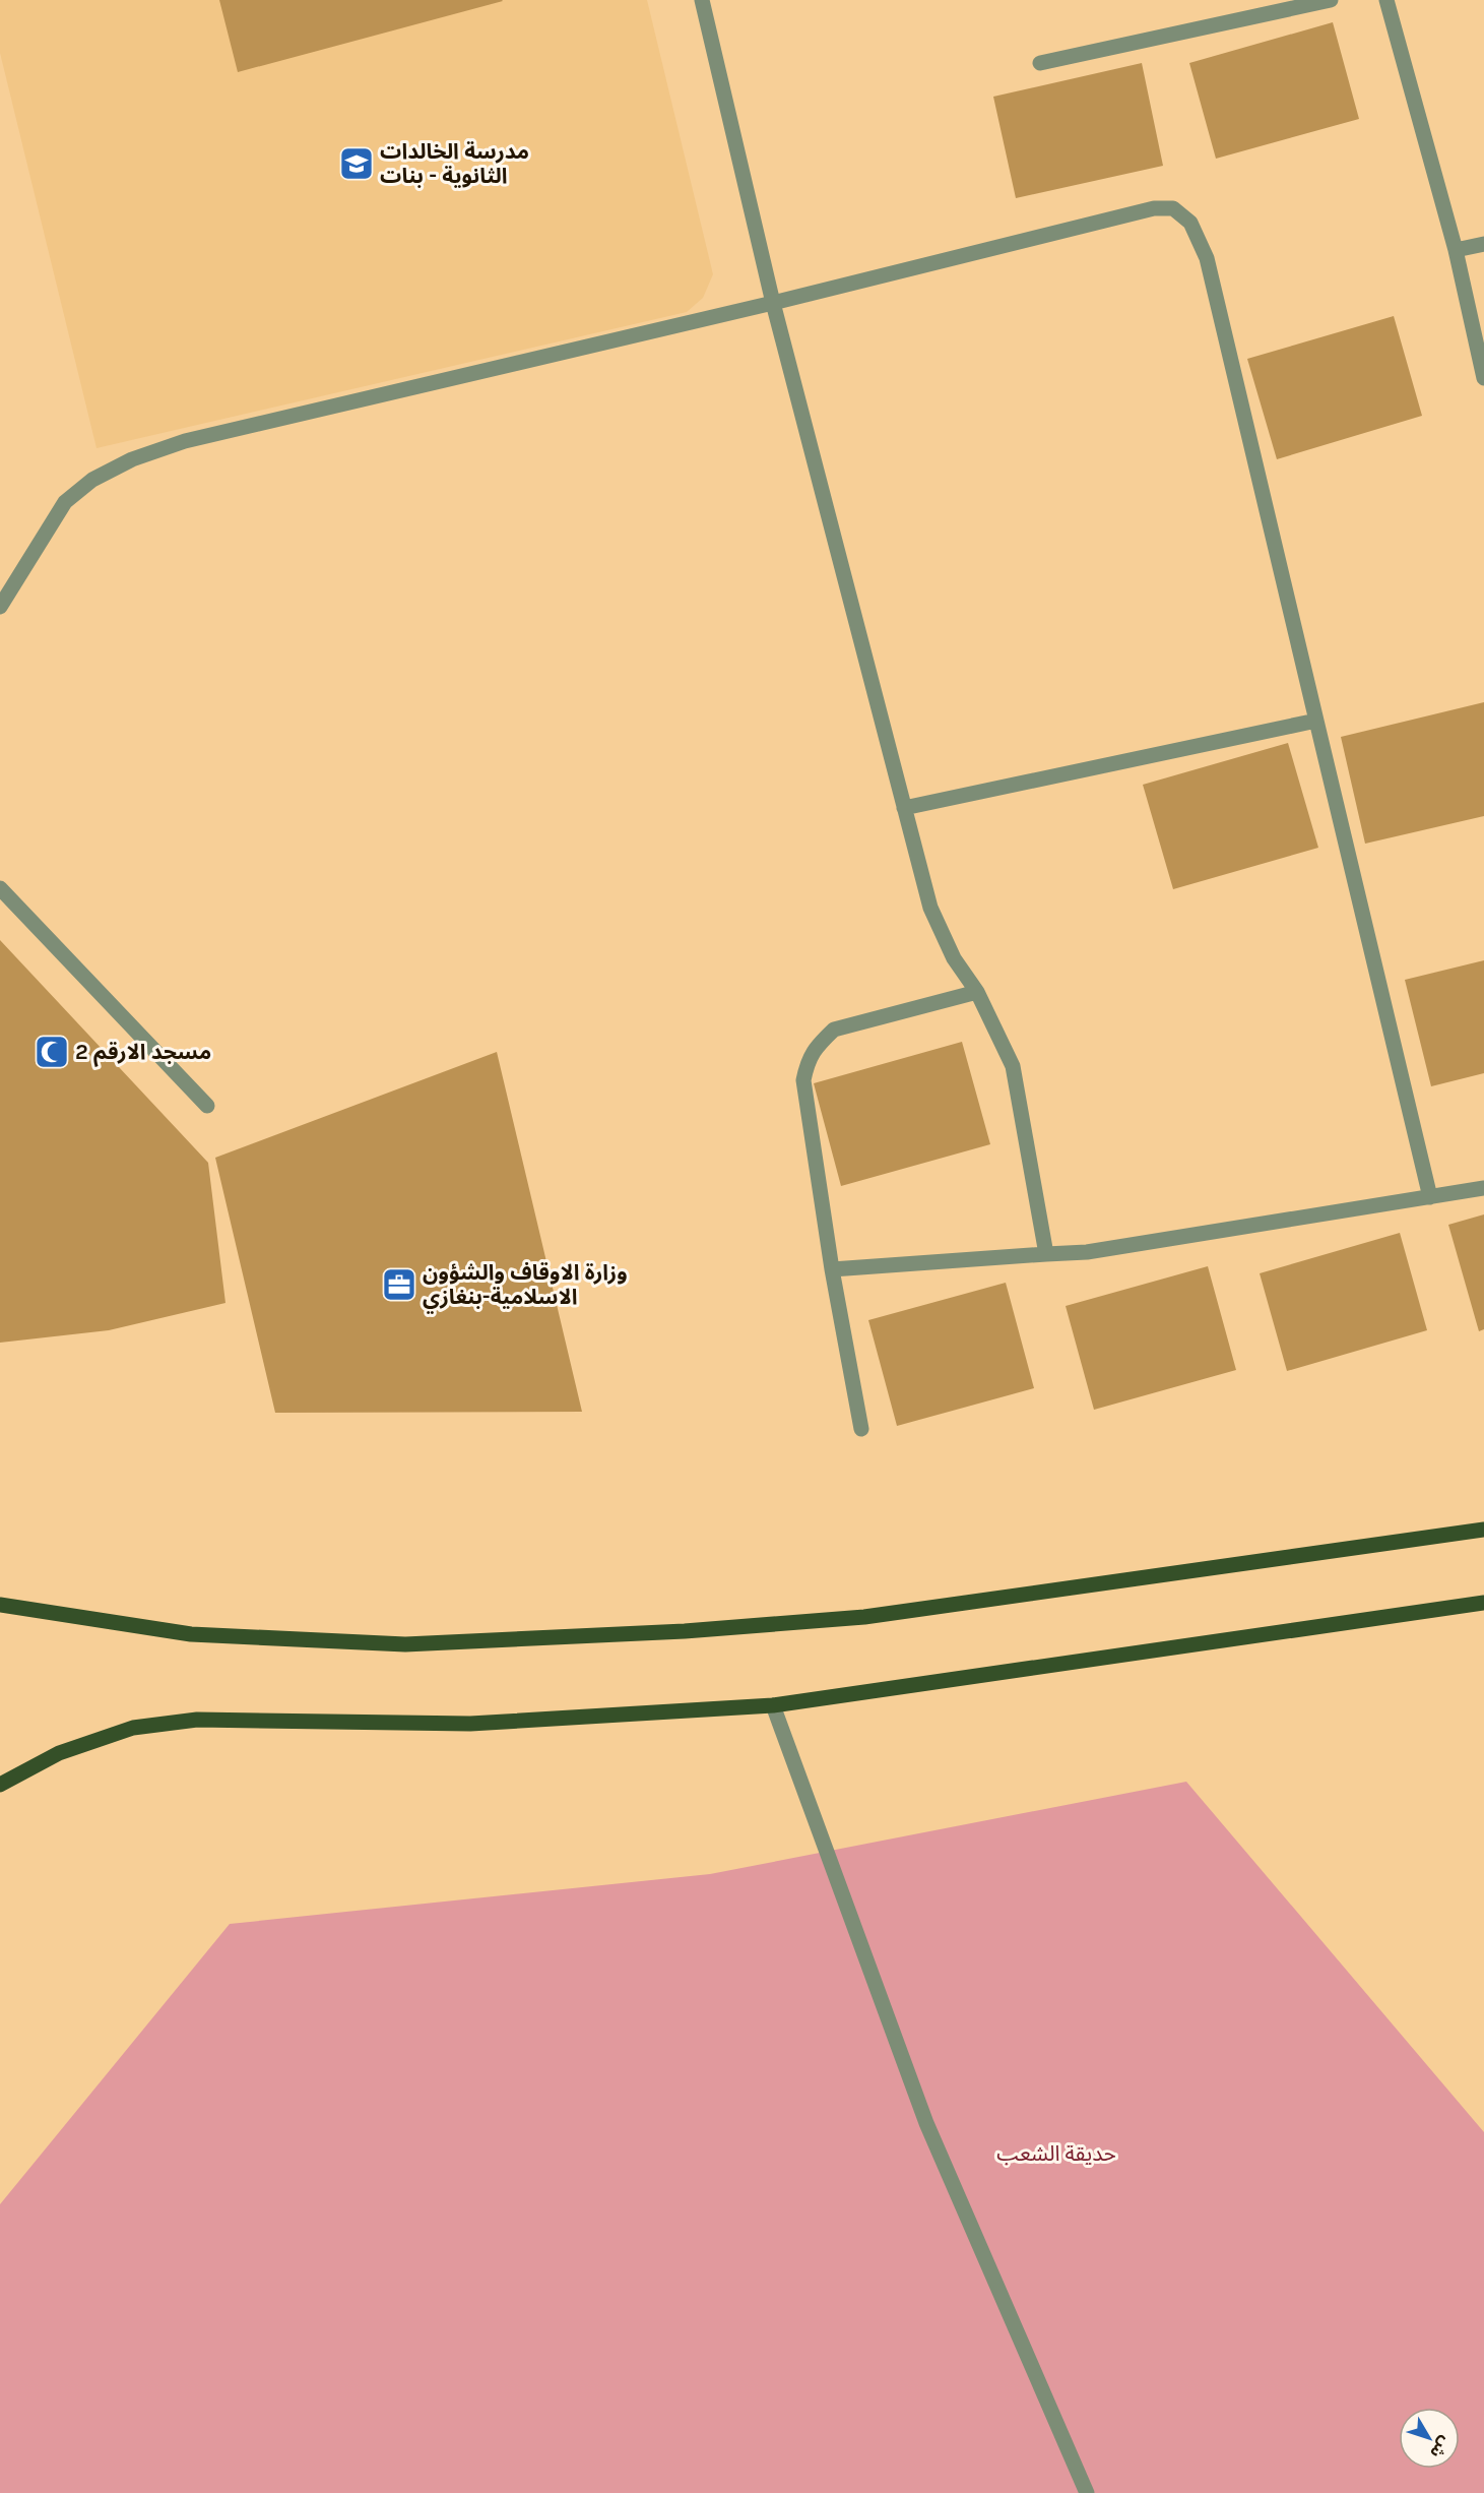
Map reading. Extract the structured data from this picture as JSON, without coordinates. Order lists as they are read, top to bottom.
{
  "parks": ["حديقة الشعب"],
  "places": {
    "school or university": ["مدرسة الخالدات الثانوية - بنات"],
    "mosque": ["مسجد الارقم 2"],
    "office": ["وزارة الاوقاف والشؤون الاسلامية-بنغازي"]
  },
  "north": "bottom right"
}
